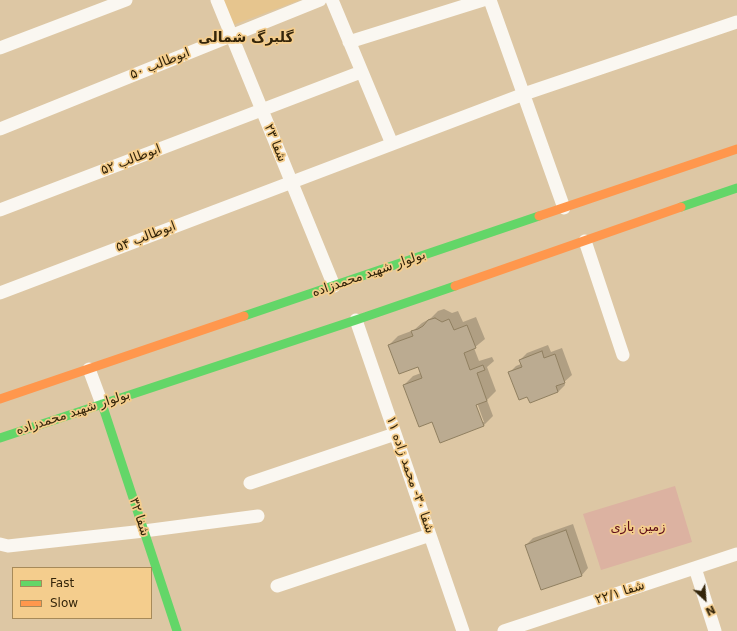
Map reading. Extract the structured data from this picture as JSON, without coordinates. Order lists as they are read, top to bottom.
{
  "streets": {
    "street": [
      "ابوطالب ۵۰",
      "شفا ۲۳",
      "ابوطالب ۵۲",
      "ابوطالب ۵۴",
      "بولوار شهید محمدزاده",
      "شفا ۳۰- محمد زاده ۱۱",
      "شفا ۳۲",
      "۲۲/۱ شفا"
    ]
  },
  "crossings": [
    ["ابوطالب ۵۰", "شفا ۲۳"],
    ["شفا ۲۳", "ابوطالب ۵۲"],
    ["شفا ۲۳", "ابوطالب ۵۴"],
    ["شفا ۲۳", "بولوار شهید محمدزاده"],
    ["بولوار شهید محمدزاده", "شفا ۳۰- محمد زاده ۱۱"],
    ["بولوار شهید محمدزاده", "شفا ۳۲"]
  ],
  "districts": ["گلبرگ شمالی"],
  "parks": ["زمین بازی"],
  "legend": ["Fast", "Slow"],
  "north": "bottom right"
}
